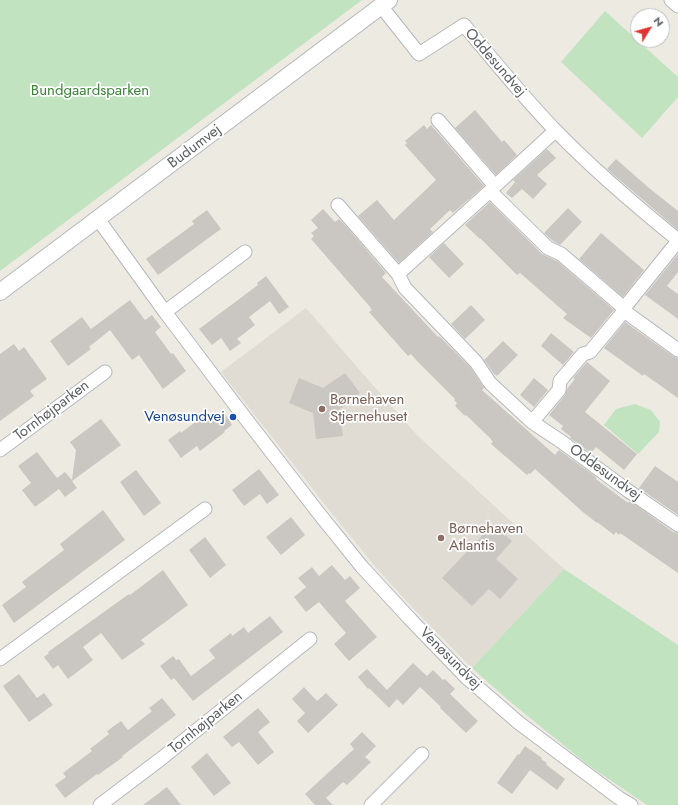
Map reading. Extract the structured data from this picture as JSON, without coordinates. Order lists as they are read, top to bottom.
{
  "streets": {
    "street": [
      "Oddesundvej",
      "Budumvej",
      "Tornhøjparken",
      "Venøsundvej"
    ]
  },
  "crossings": [
    ["Oddesundvej", "Budumvej"],
    ["Budumvej", "Venøsundvej"]
  ],
  "parks": ["Bundgaardsparken"],
  "places": ["Børnehaven Stjernehuset", "Venøsundvej", "Børnehaven Atlantis"],
  "north": "top right"
}
